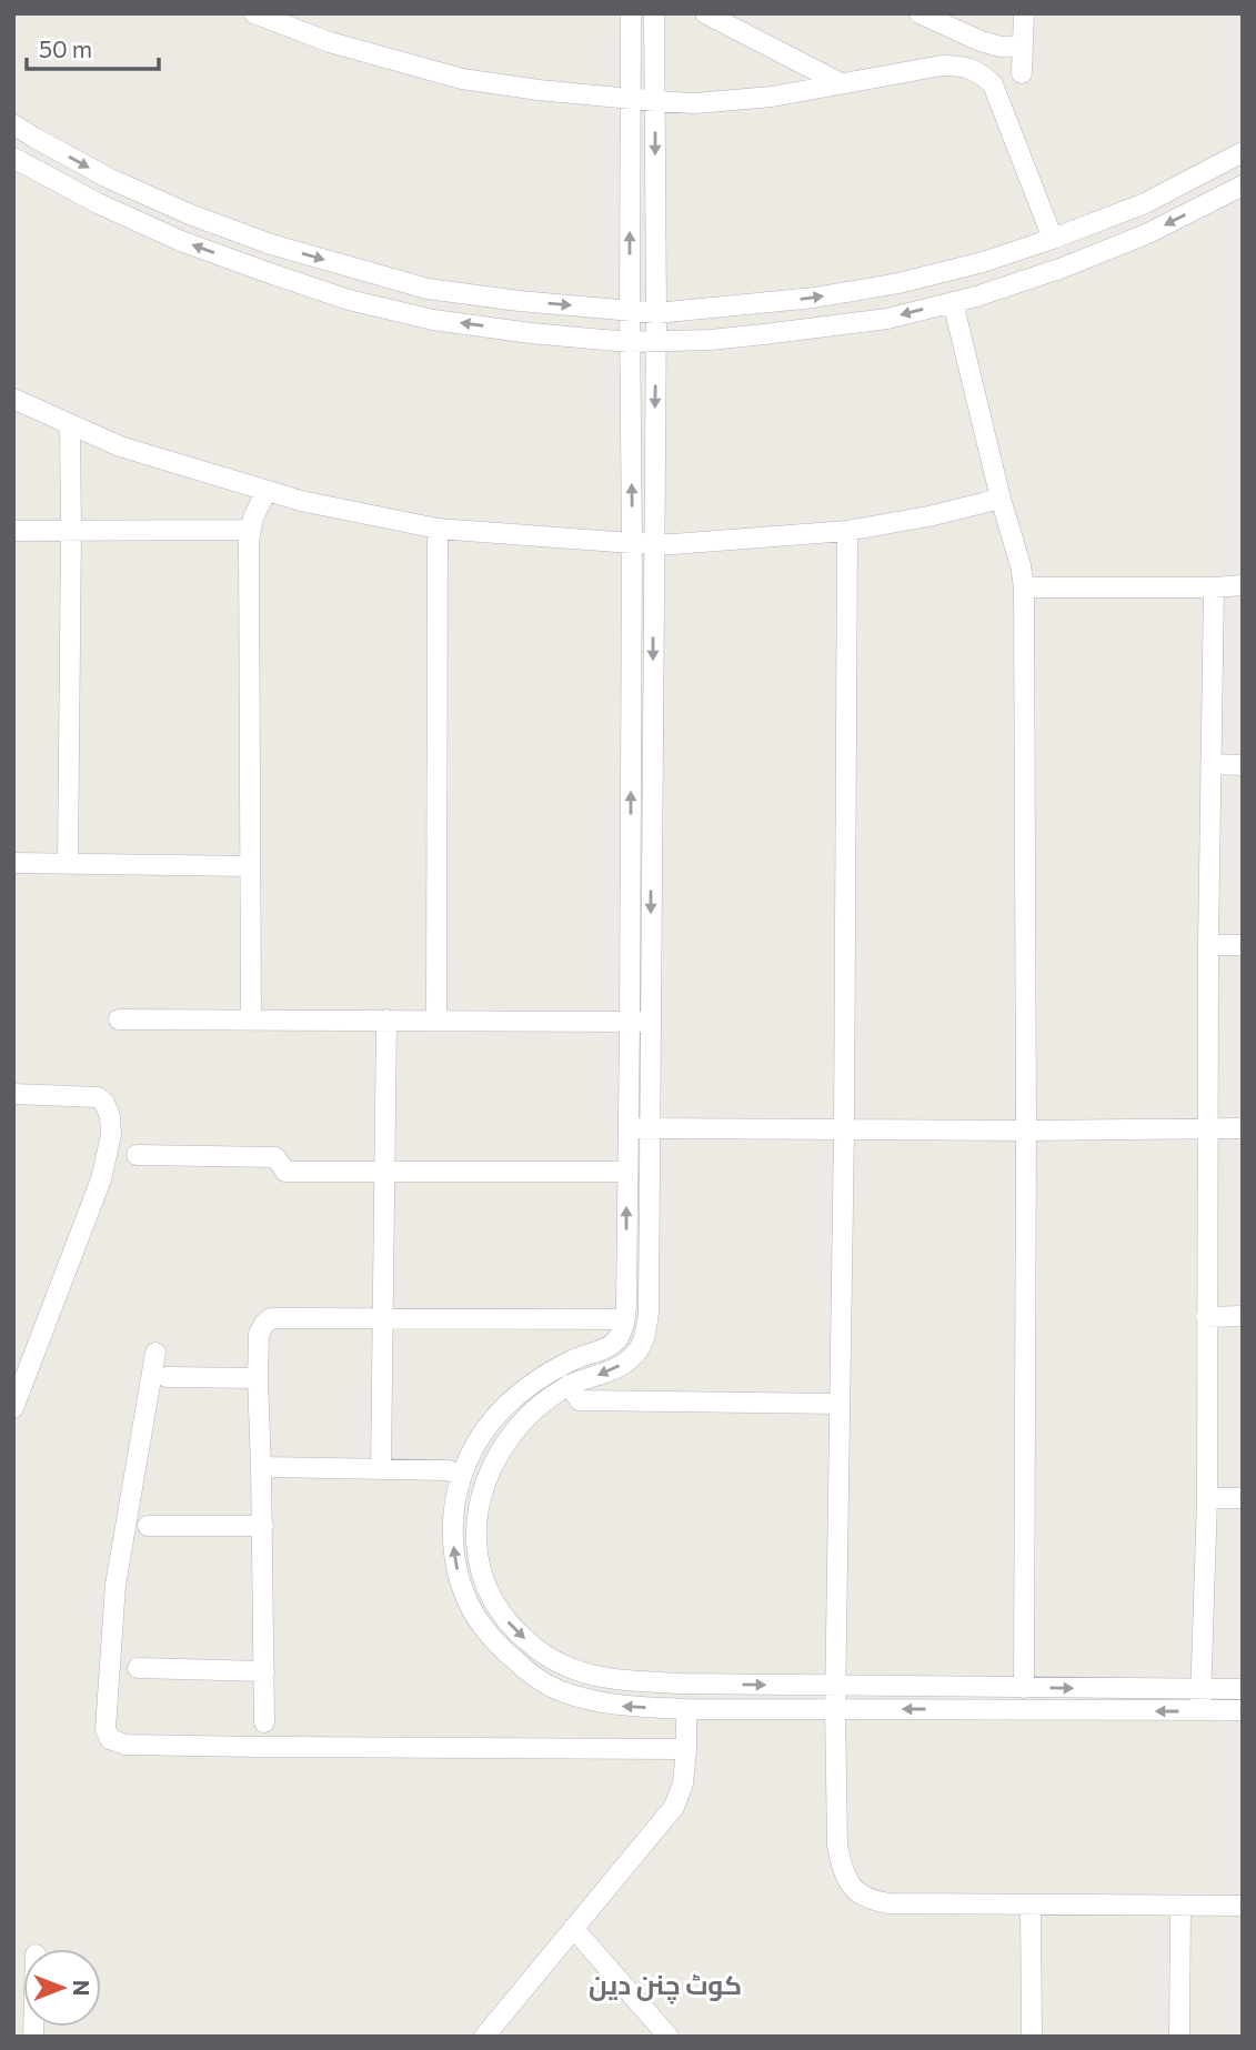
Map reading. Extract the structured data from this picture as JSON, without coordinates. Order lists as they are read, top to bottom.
{
  "districts": ["کوٹ چنن دین"],
  "scale_bar": "50 m",
  "north": "right"
}
